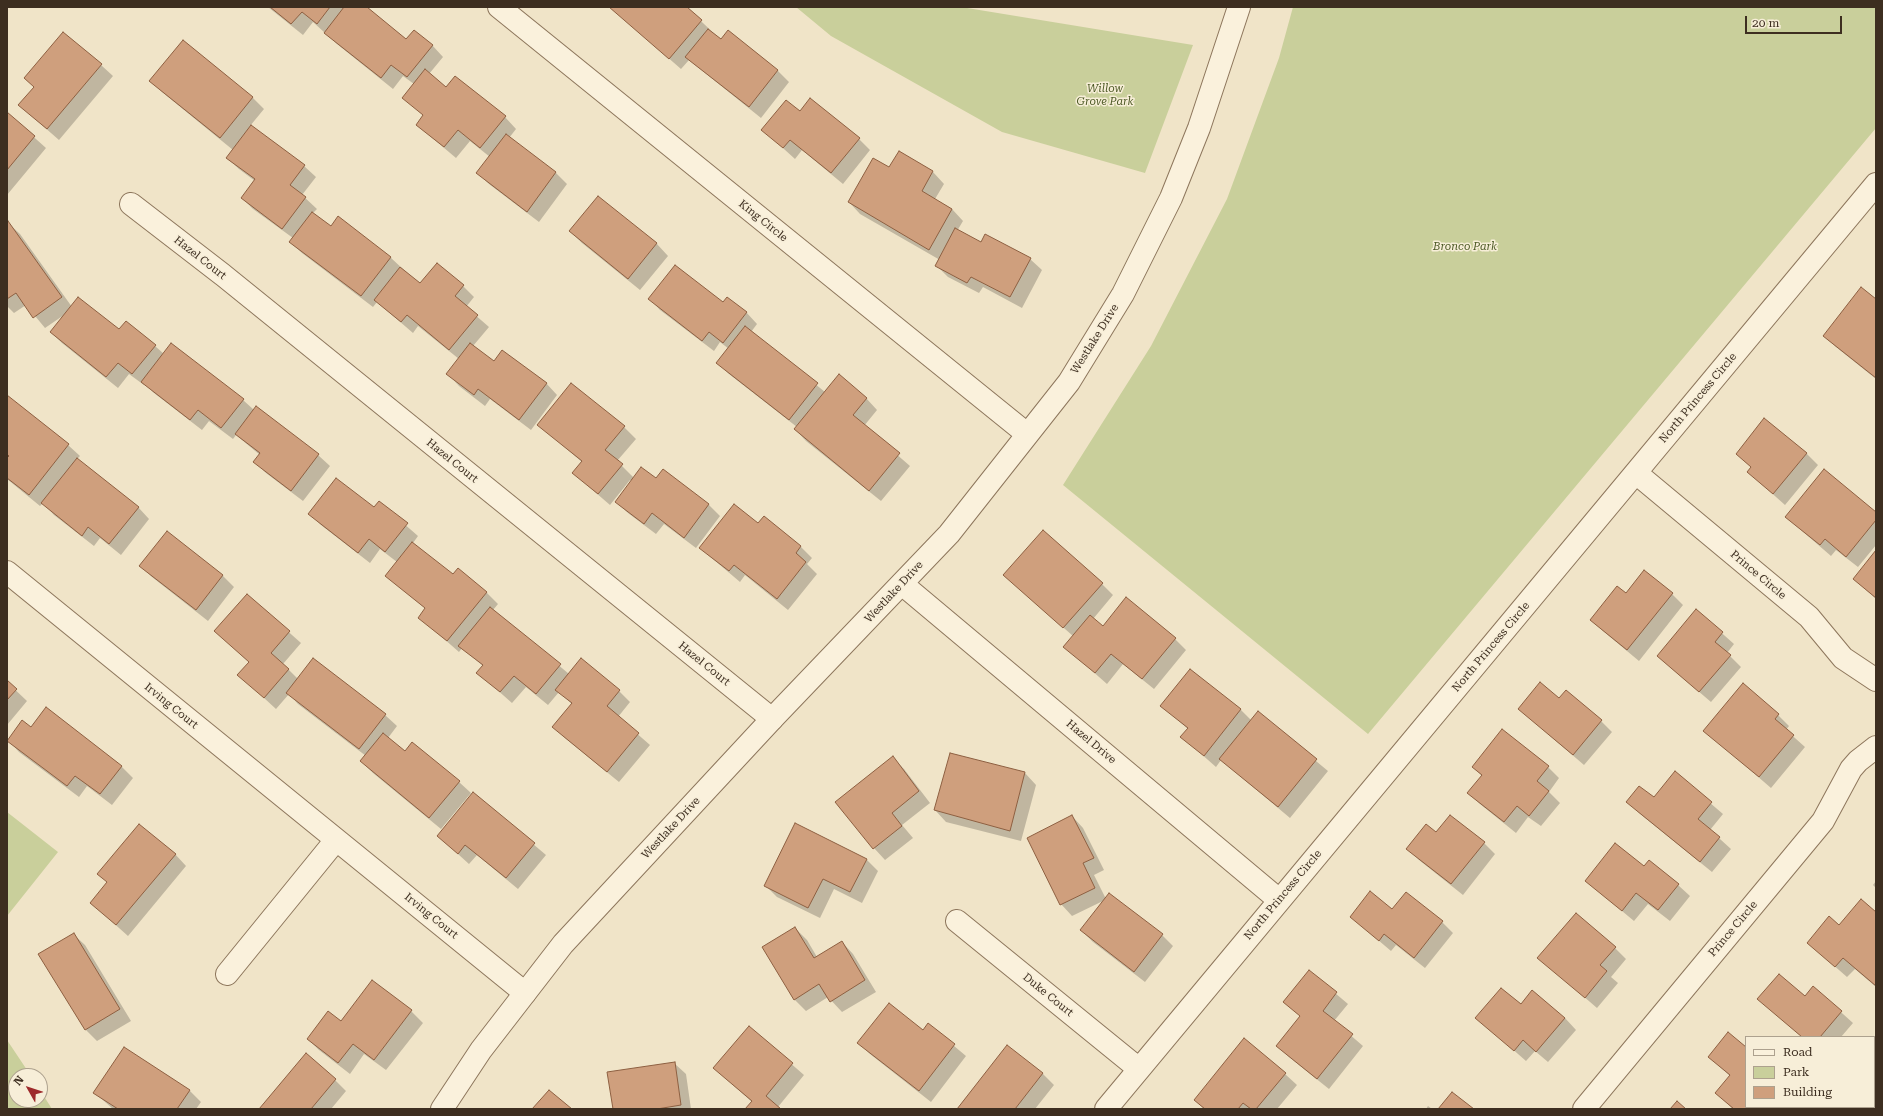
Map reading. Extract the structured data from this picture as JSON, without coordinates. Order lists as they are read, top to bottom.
{
  "streets": {
    "street": [
      "King Circle",
      "Hazel Court",
      "Westlake Drive",
      "North Princess Circle",
      "Prince Circle",
      "Irving Court",
      "Hazel Drive",
      "Duke Court"
    ]
  },
  "crossings": [
    ["King Circle", "Westlake Drive"],
    ["Hazel Court", "Westlake Drive"],
    ["Westlake Drive", "Irving Court"],
    ["Westlake Drive", "Hazel Drive"],
    ["North Princess Circle", "Prince Circle"],
    ["North Princess Circle", "Hazel Drive"],
    ["North Princess Circle", "Duke Court"]
  ],
  "parks": ["Willow Grove Park", "Bronco Park"],
  "legend": ["Road", "Park", "Building"],
  "scale_bar": "20 m",
  "north": "top left"
}
